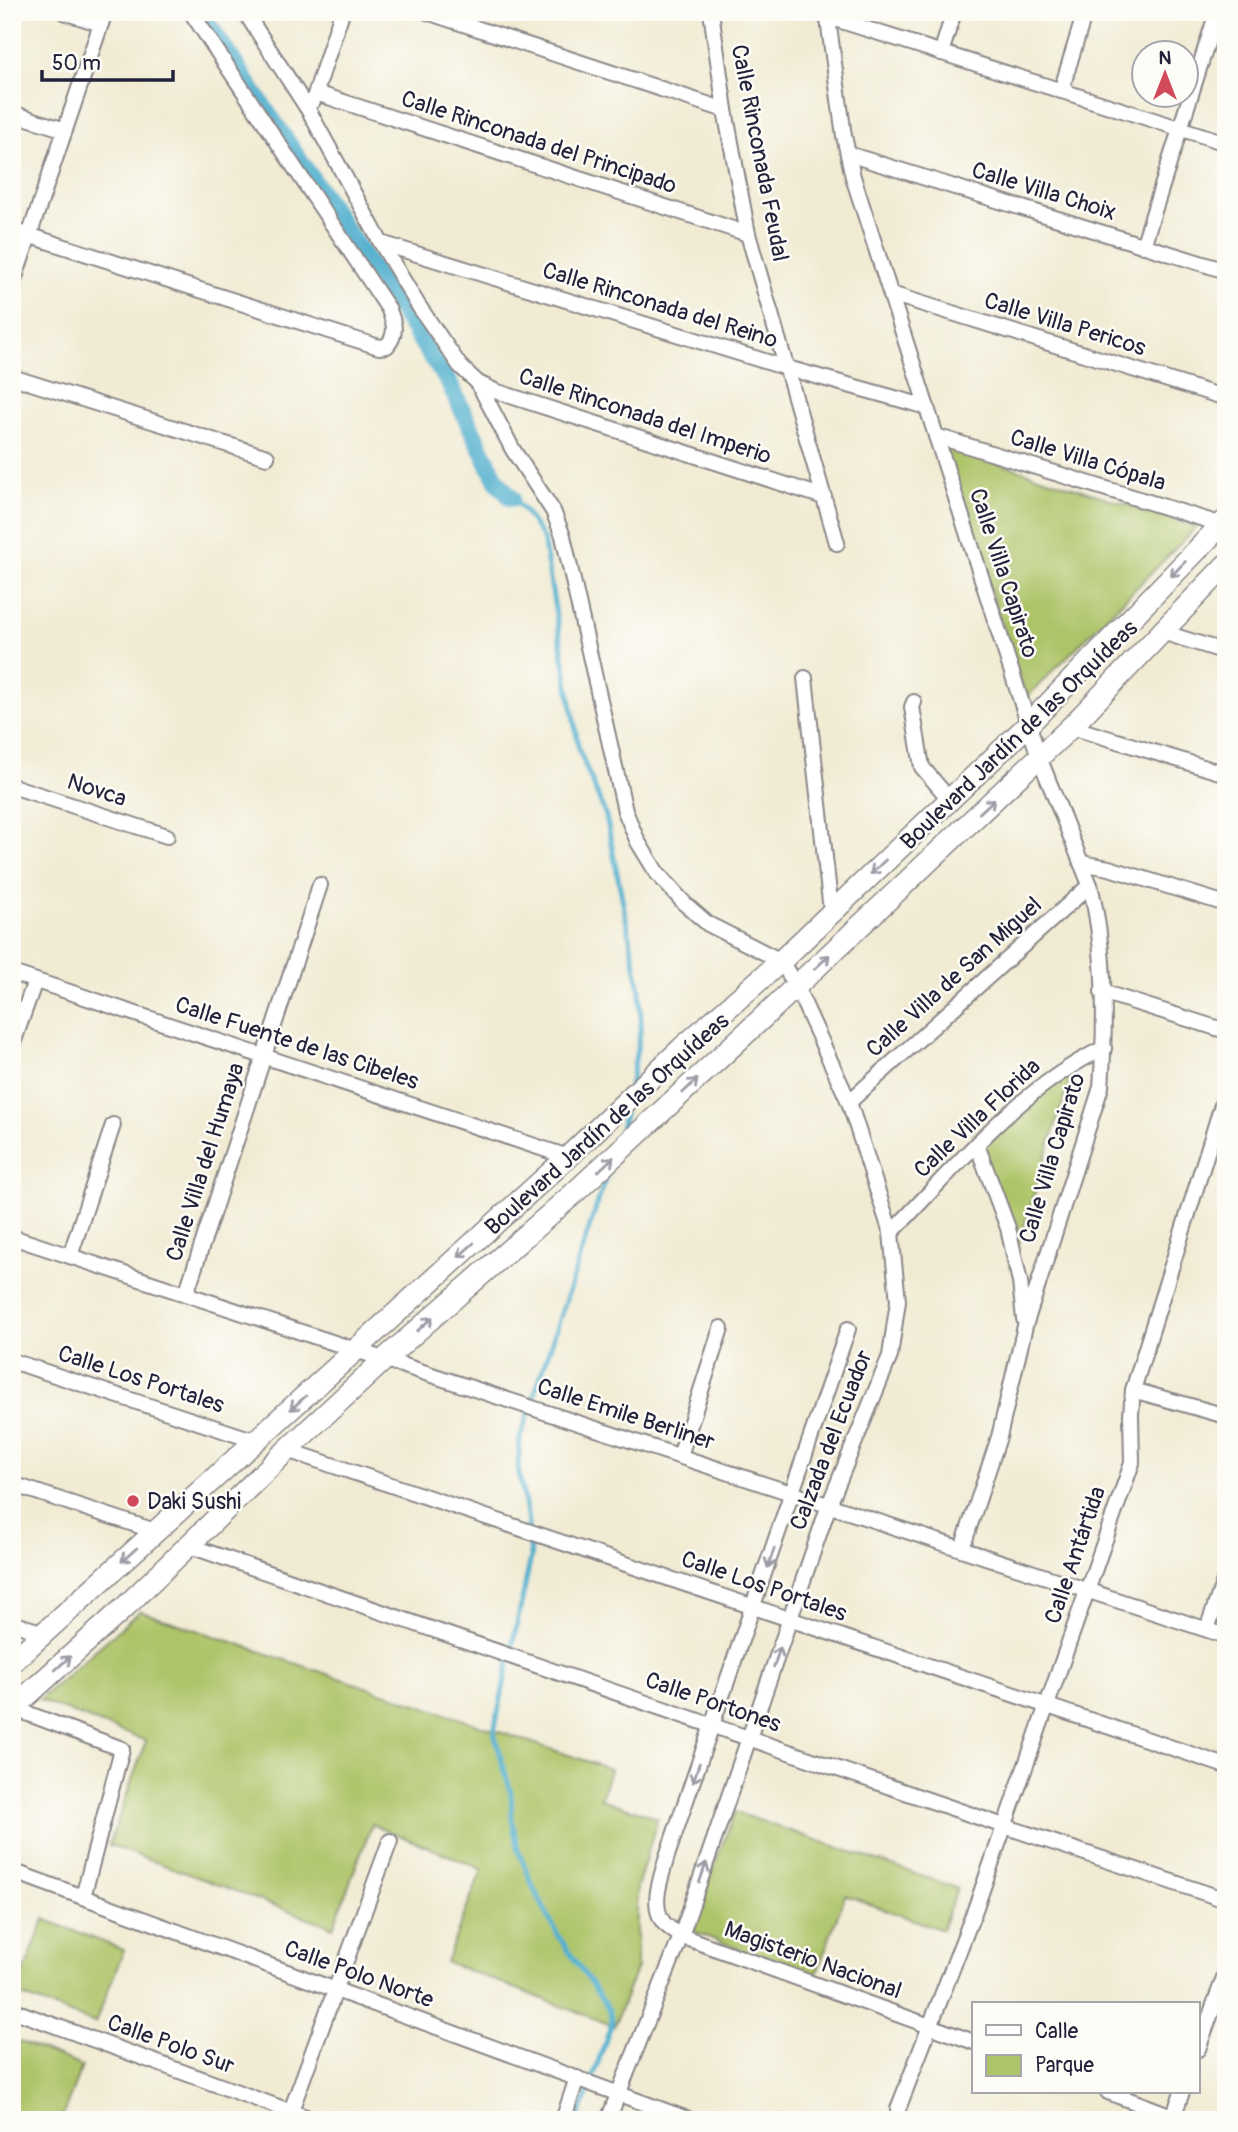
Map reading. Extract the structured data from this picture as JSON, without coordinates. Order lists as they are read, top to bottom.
{
  "streets": {
    "street": [
      "Calle Rinconada del Principado",
      "Calle Rinconada Feudal",
      "Calle Villa Choix",
      "Calle Rinconada del Reino",
      "Calle Villa Pericos",
      "Calle Rinconada del Imperio",
      "Calle Villa Cópala",
      "Calle Villa Capirato",
      "Boulevard Jardín de las Orquídeas",
      "Novca",
      "Calle Villa de San Miguel",
      "Calle Fuente de las Cibeles",
      "Calle Villa Florida",
      "Calle Villa del Humaya",
      "Calle Los Portales",
      "Calle Emile Berliner",
      "Calzada del Ecuador",
      "Calle Antártida",
      "Calle Portones",
      "Magisterio Nacional",
      "Calle Polo Norte",
      "Calle Polo Sur"
    ]
  },
  "crossings": [
    ["Calle Rinconada del Principado", "Calle Rinconada Feudal"],
    ["Calle Rinconada Feudal", "Calle Rinconada del Reino"],
    ["Calle Rinconada Feudal", "Calle Rinconada del Imperio"],
    ["Calle Villa Choix", "Calle Villa Capirato"],
    ["Calle Rinconada del Reino", "Calle Rinconada del Imperio"],
    ["Calle Rinconada del Reino", "Calle Villa Capirato"],
    ["Calle Villa Pericos", "Calle Villa Capirato"],
    ["Calle Villa Cópala", "Calle Villa Capirato"],
    ["Calle Villa Cópala", "Boulevard Jardín de las Orquídeas"],
    ["Calle Villa Capirato", "Boulevard Jardín de las Orquídeas"],
    ["Calle Villa Capirato", "Calle Villa de San Miguel"],
    ["Calle Villa Capirato", "Calle Villa Florida"],
    ["Calle Villa Capirato", "Calle Emile Berliner"],
    ["Boulevard Jardín de las Orquídeas", "Calle Fuente de las Cibeles"],
    ["Boulevard Jardín de las Orquídeas", "Calle Los Portales"],
    ["Boulevard Jardín de las Orquídeas", "Calle Emile Berliner"],
    ["Boulevard Jardín de las Orquídeas", "Calzada del Ecuador"],
    ["Boulevard Jardín de las Orquídeas", "Calle Portones"],
    ["Calle Villa de San Miguel", "Calzada del Ecuador"],
    ["Calle Fuente de las Cibeles", "Calle Villa del Humaya"],
    ["Calle Villa Florida", "Calzada del Ecuador"],
    ["Calle Villa del Humaya", "Calle Emile Berliner"],
    ["Calle Los Portales", "Calzada del Ecuador"],
    ["Calle Los Portales", "Calle Antártida"],
    ["Calle Emile Berliner", "Calzada del Ecuador"],
    ["Calle Emile Berliner", "Calle Antártida"],
    ["Calzada del Ecuador", "Calle Portones"],
    ["Calzada del Ecuador", "Magisterio Nacional"],
    ["Calzada del Ecuador", "Calle Polo Norte"],
    ["Calle Antártida", "Calle Portones"],
    ["Calle Antártida", "Magisterio Nacional"]
  ],
  "places": ["Daki Sushi"],
  "legend": ["Calle", "Parque"],
  "scale_bar": "50 m",
  "north": "top"
}
